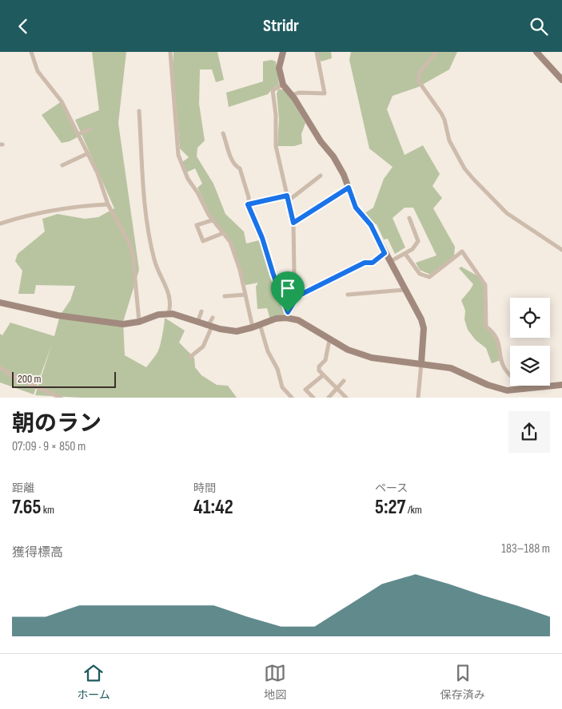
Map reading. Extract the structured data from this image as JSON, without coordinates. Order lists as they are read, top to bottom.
{
  "scale_bar": "200 m",
  "page": {
    "header": "Stridr",
    "scale": "200 m",
    "heading": ["朝のラン", "07:09 · 9 × 850 m"],
    "stats": [
      ["距離", "7.65 km"],
      ["時間", "41:42"],
      ["ペース", "5:27 /km"]
    ],
    "chart": ["獲得標高", "183–188 m"],
    "tabs": ["ホーム", "地図", "保存済み"]
  }
}
